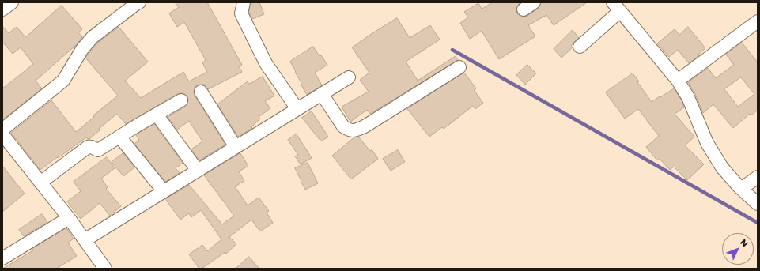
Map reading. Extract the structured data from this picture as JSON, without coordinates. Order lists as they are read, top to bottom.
{
  "north": "top right"
}
